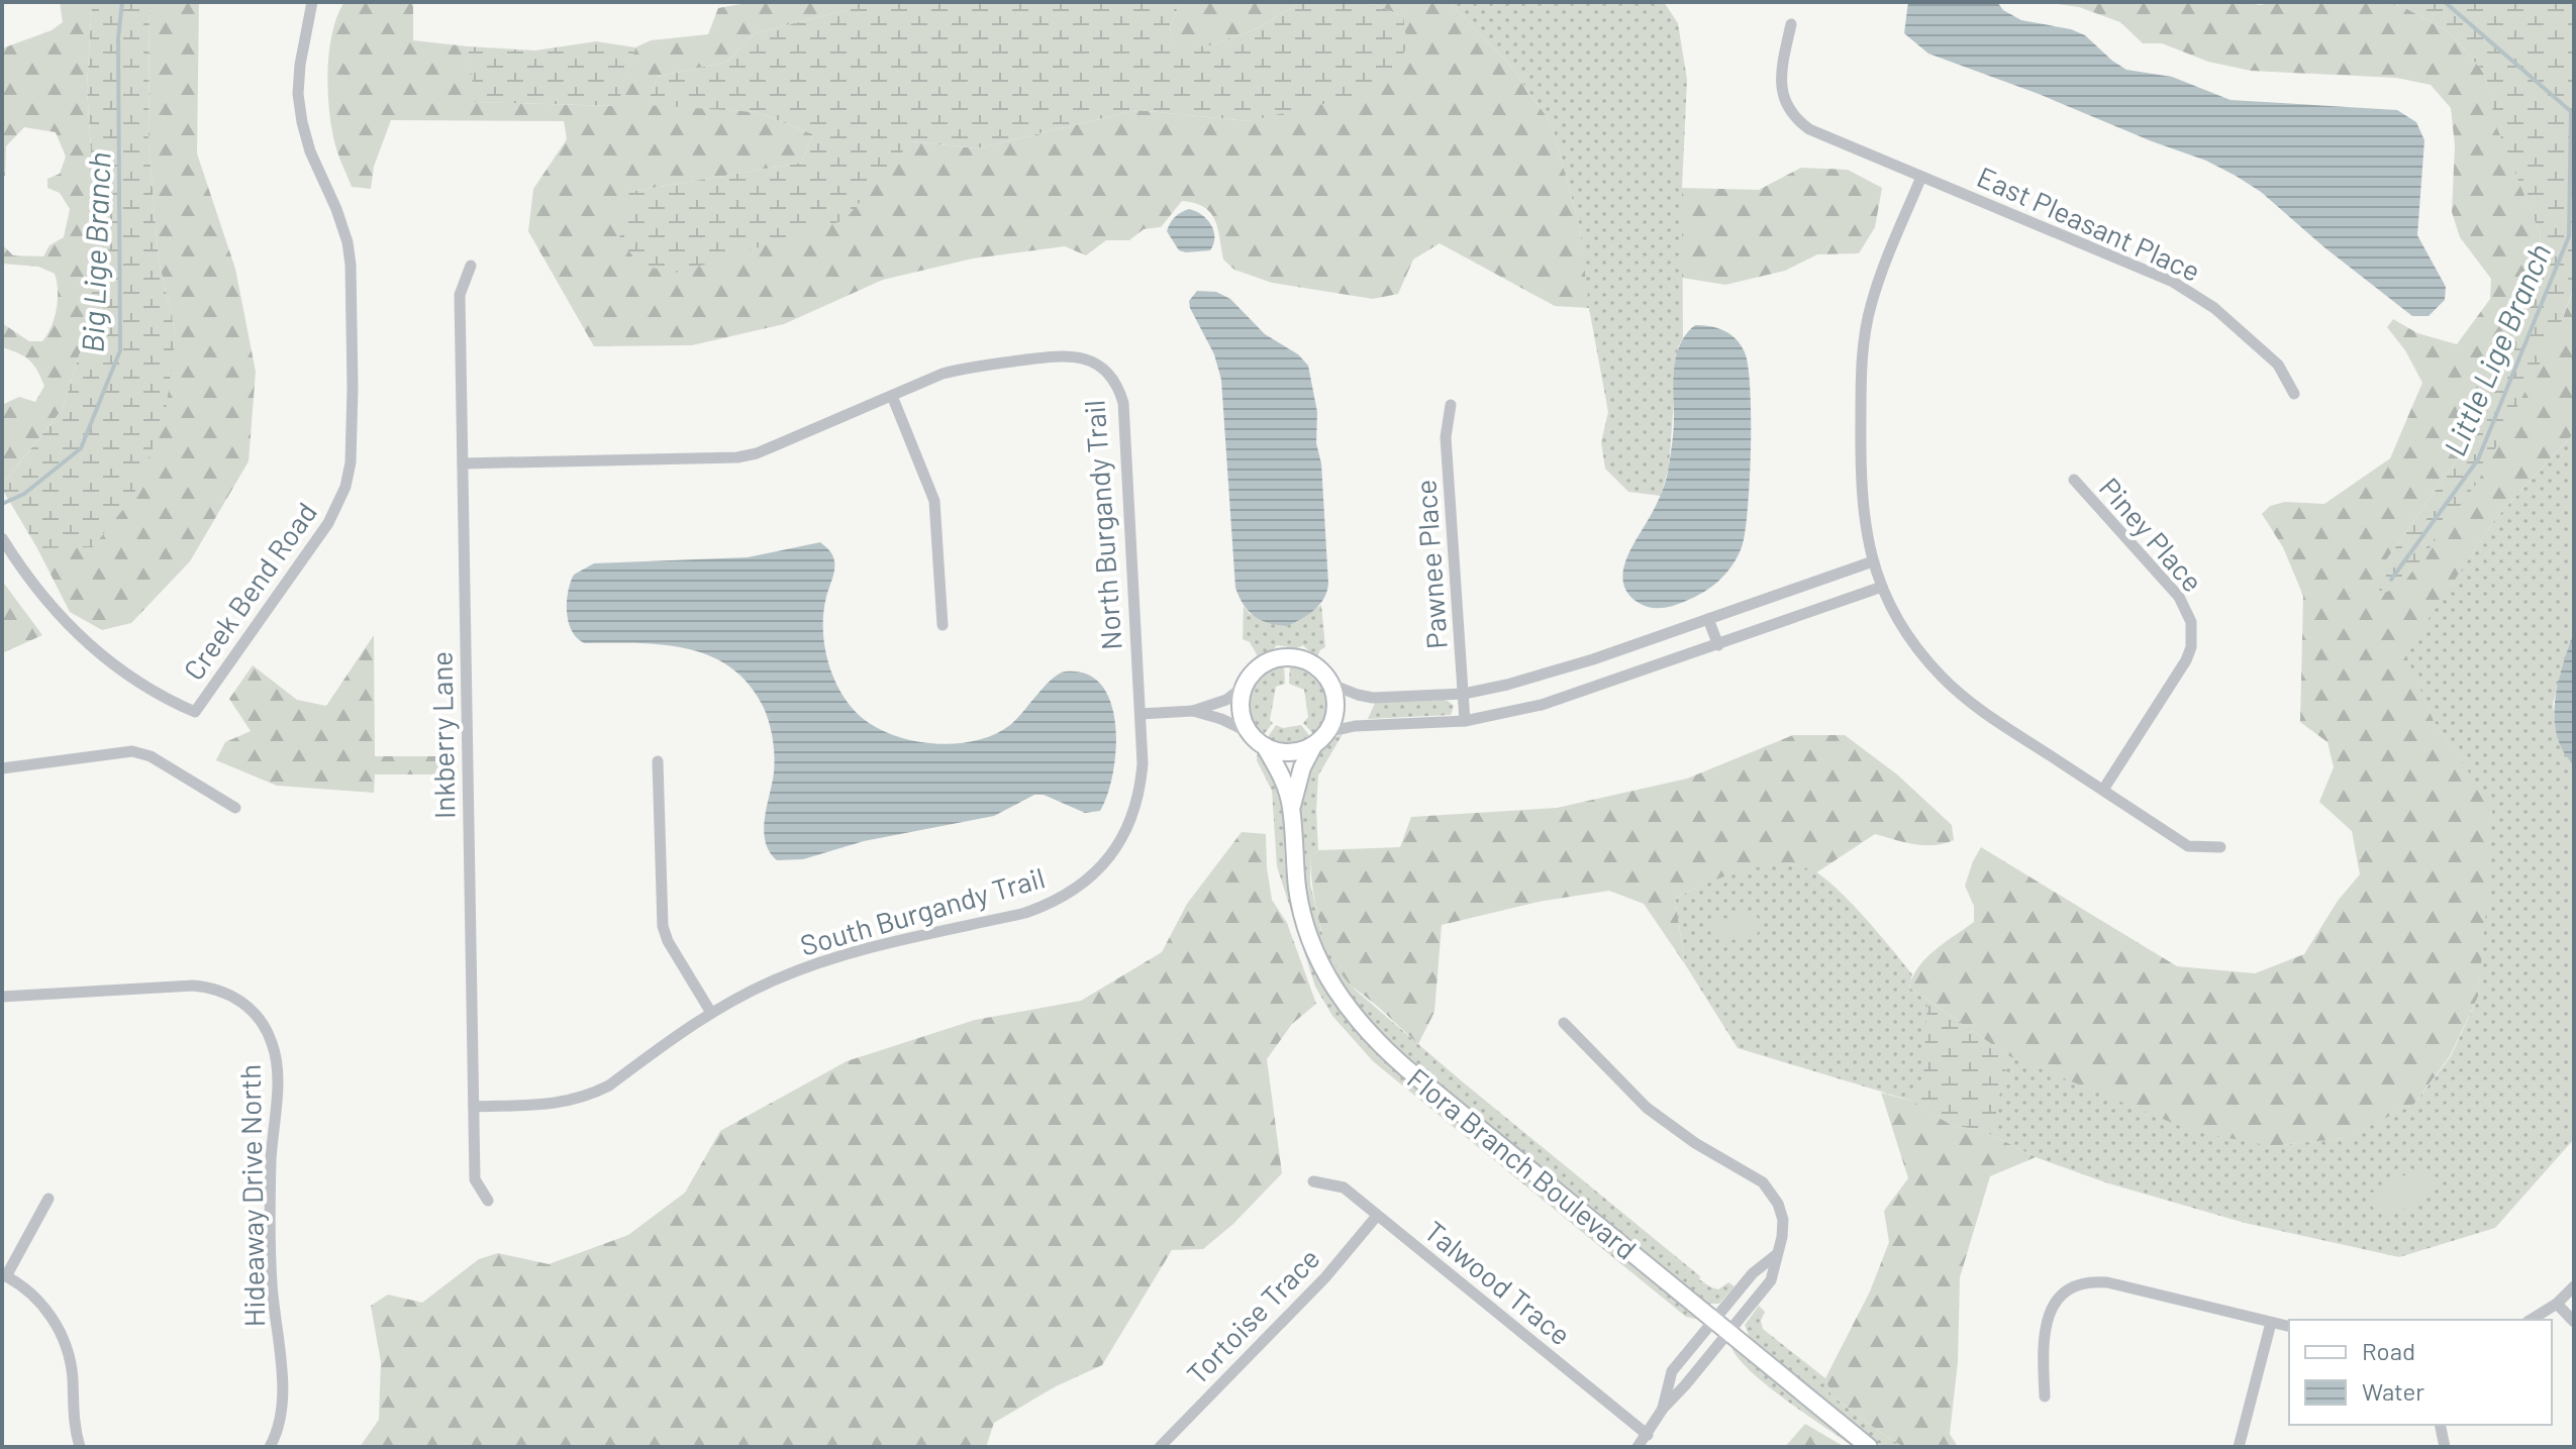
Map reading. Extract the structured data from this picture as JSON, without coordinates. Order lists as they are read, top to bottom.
{
  "streets": {
    "street": [
      "East Pleasant Place",
      "North Burgandy Trail",
      "Piney Place",
      "Pawnee Place",
      "Creek Bend Road",
      "Inkberry Lane",
      "South Burgandy Trail",
      "Flora Branch Boulevard",
      "Hideaway Drive North",
      "Talwood Trace",
      "Tortoise Trace"
    ]
  },
  "crossings": [
    ["North Burgandy Trail", "Inkberry Lane"],
    ["North Burgandy Trail", "South Burgandy Trail"],
    ["Inkberry Lane", "South Burgandy Trail"],
    ["Talwood Trace", "Tortoise Trace"]
  ],
  "water": ["Big Lige Branch", "Little Lige Branch"],
  "legend": ["Road", "Water"]
}
